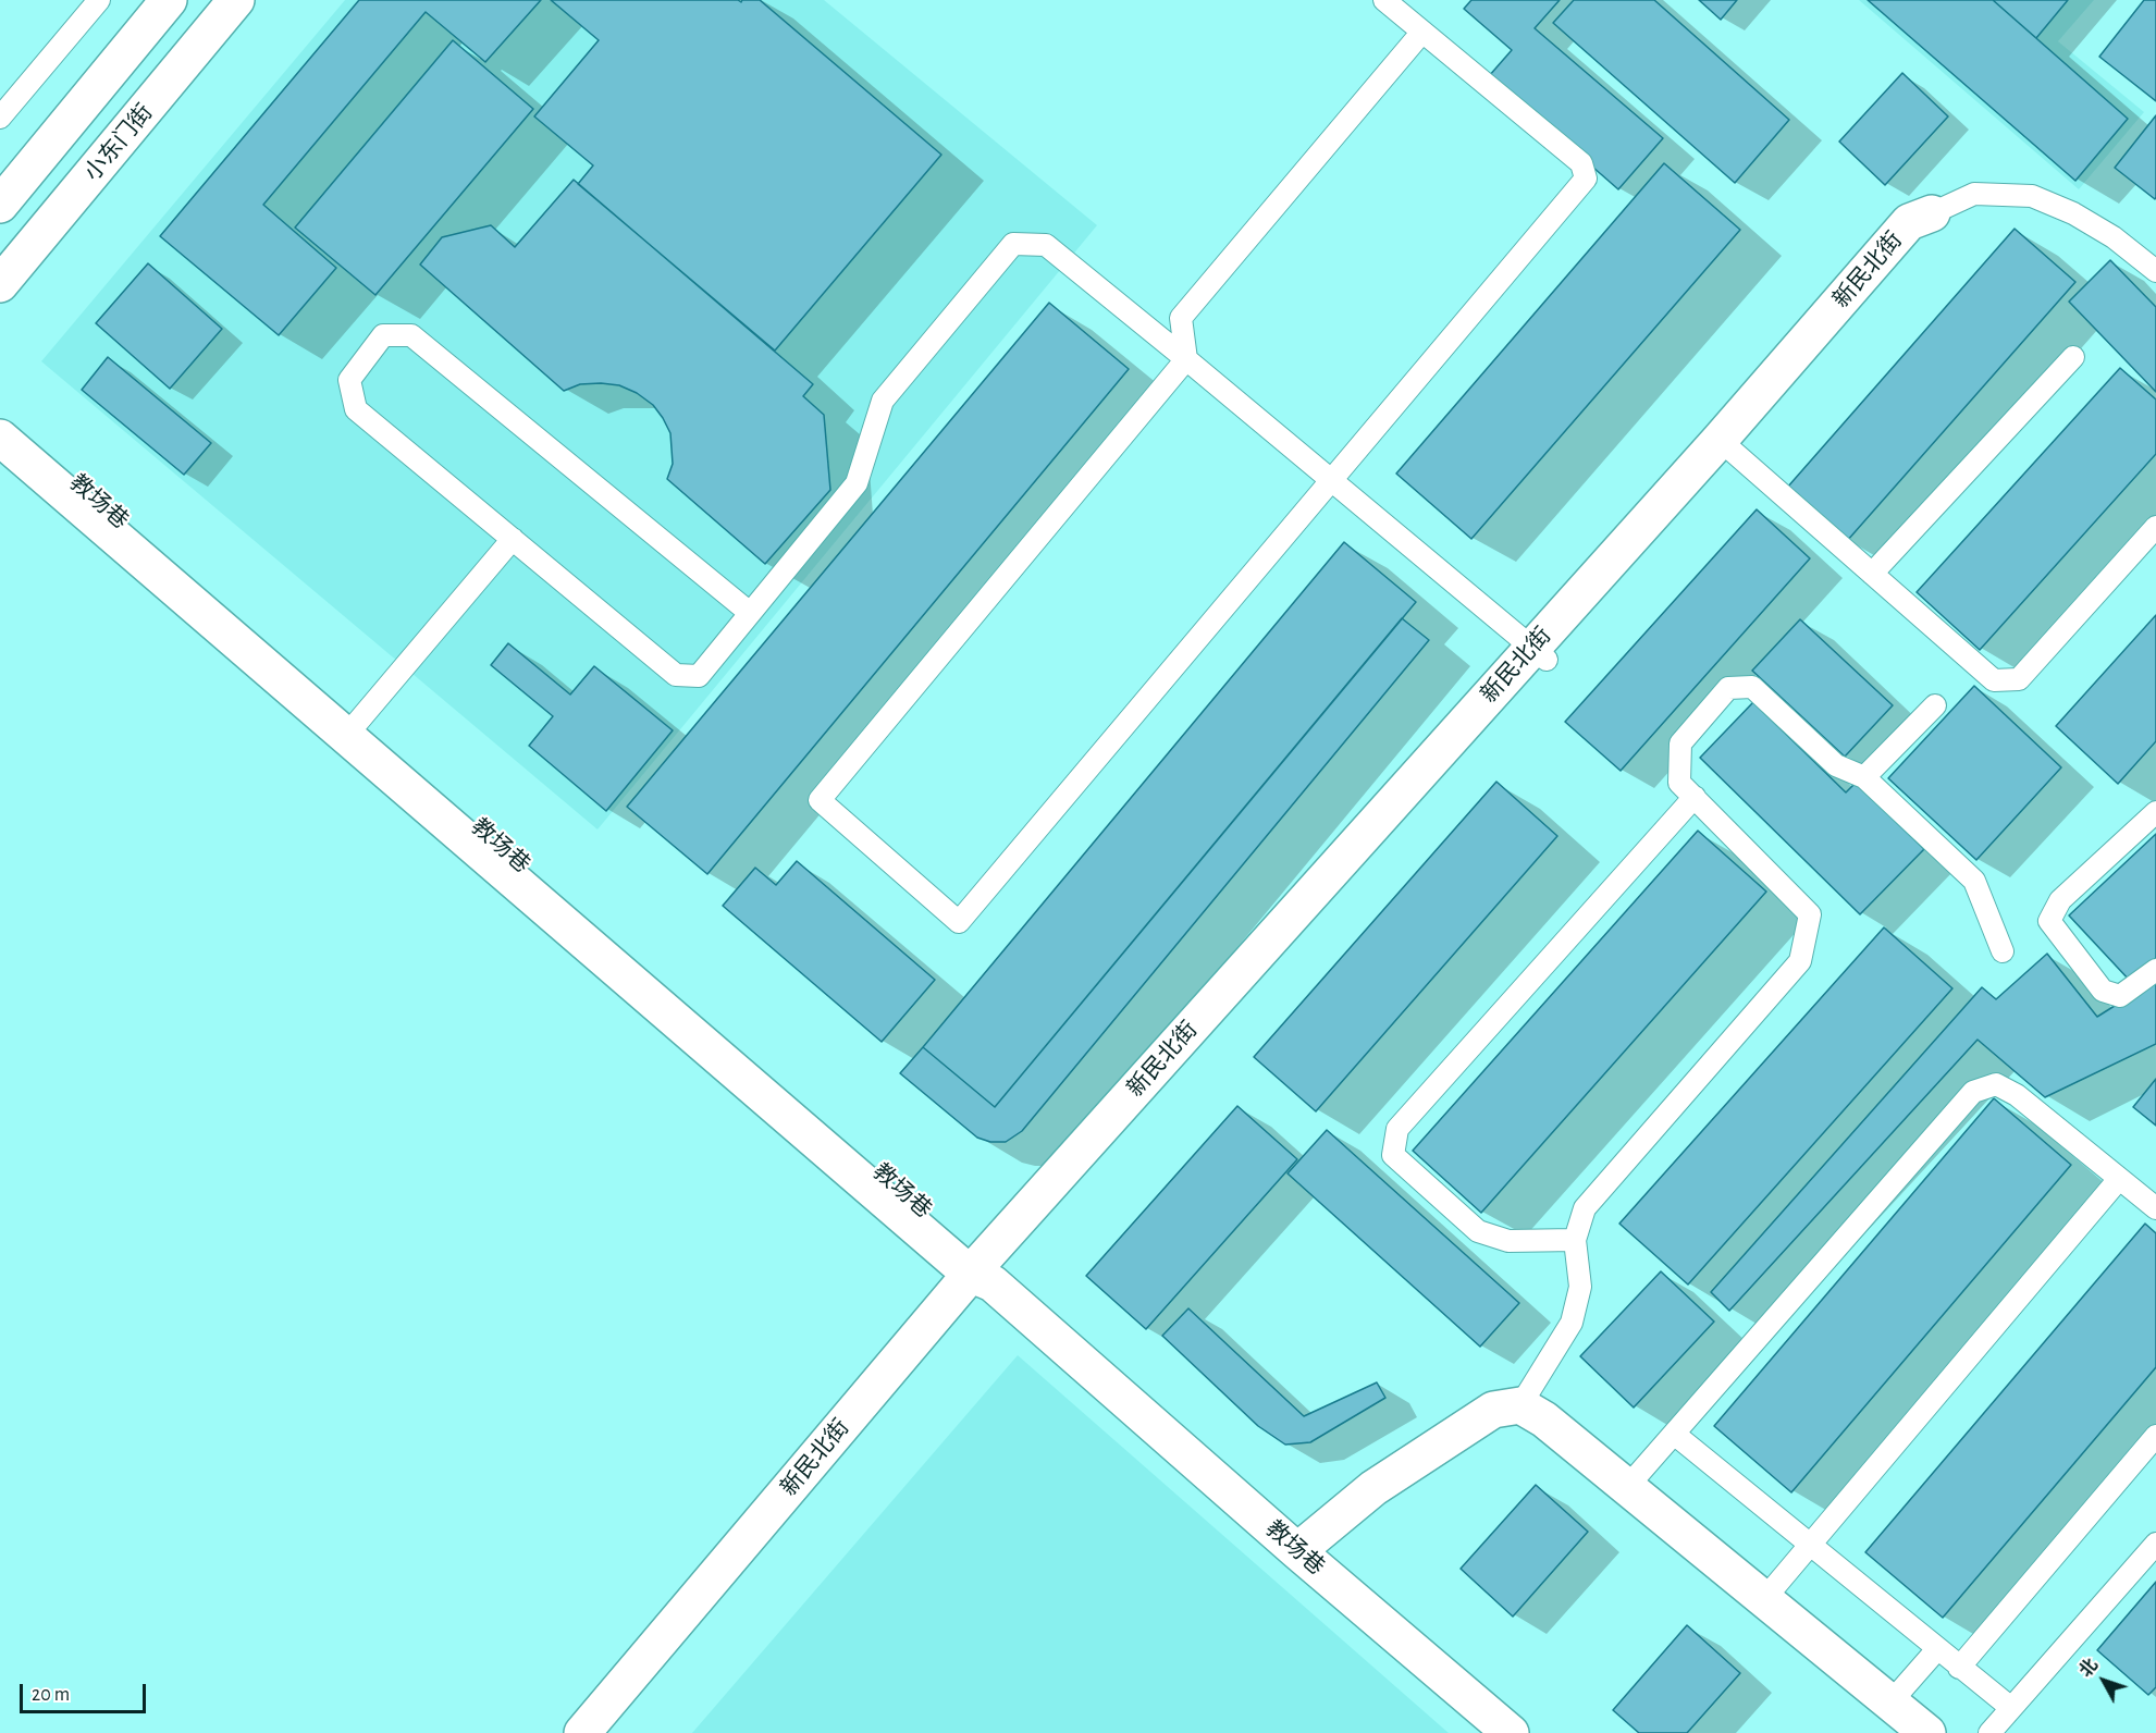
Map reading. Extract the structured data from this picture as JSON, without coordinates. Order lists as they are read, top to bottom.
{
  "streets": {
    "street": ["小东门街", "新民北街", "教场巷"]
  },
  "crossings": [
    ["新民北街", "教场巷"]
  ],
  "scale_bar": "20 m",
  "north": "top left"
}
